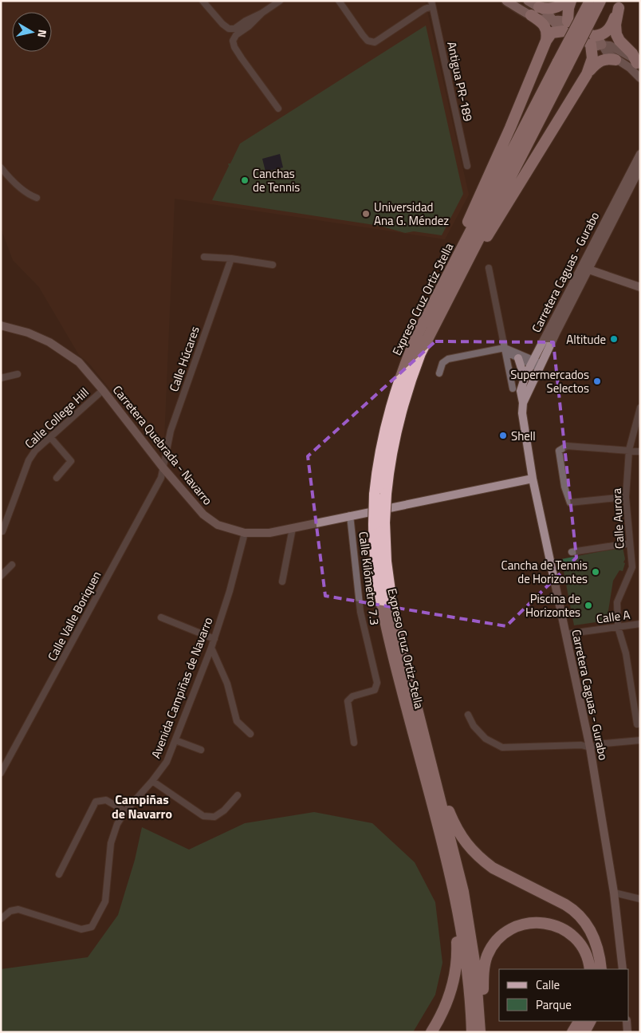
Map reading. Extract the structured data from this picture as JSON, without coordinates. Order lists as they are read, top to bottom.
{
  "streets": {
    "highway": ["Expreso Cruz Ortiz Stella"],
    "main road": ["Carretera Caguas - Gurabo", "Carretera Quebrada - Navarro"],
    "street": [
      "Antigua PR-189",
      "Calle Húcares",
      "Calle College Hill",
      "Calle Aurora",
      "Calle Kilómetro 7.3",
      "Calle Valle Boriquen",
      "Calle A",
      "Avenida Campiñas de Navarro"
    ]
  },
  "crossings": [
    ["Carretera Caguas - Gurabo", "Carretera Quebrada - Navarro"],
    ["Carretera Caguas - Gurabo", "Calle A"],
    ["Calle Húcares", "Carretera Quebrada - Navarro"],
    ["Calle Húcares", "Calle Valle Boriquen"],
    ["Calle College Hill", "Carretera Quebrada - Navarro"],
    ["Carretera Quebrada - Navarro", "Calle Kilómetro 7.3"],
    ["Carretera Quebrada - Navarro", "Calle Valle Boriquen"],
    ["Carretera Quebrada - Navarro", "Avenida Campiñas de Navarro"],
    ["Calle Aurora", "Calle A"]
  ],
  "districts": ["Campiñas de Navarro"],
  "places": [
    "Canchas de Tennis",
    "Universidad Ana G. Méndez",
    "Altitude",
    "Supermercados Selectos",
    "Shell",
    "Cancha de Tennis de Horizontes",
    "Piscina de Horizontes"
  ],
  "legend": ["Calle", "Parque"],
  "north": "right"
}
